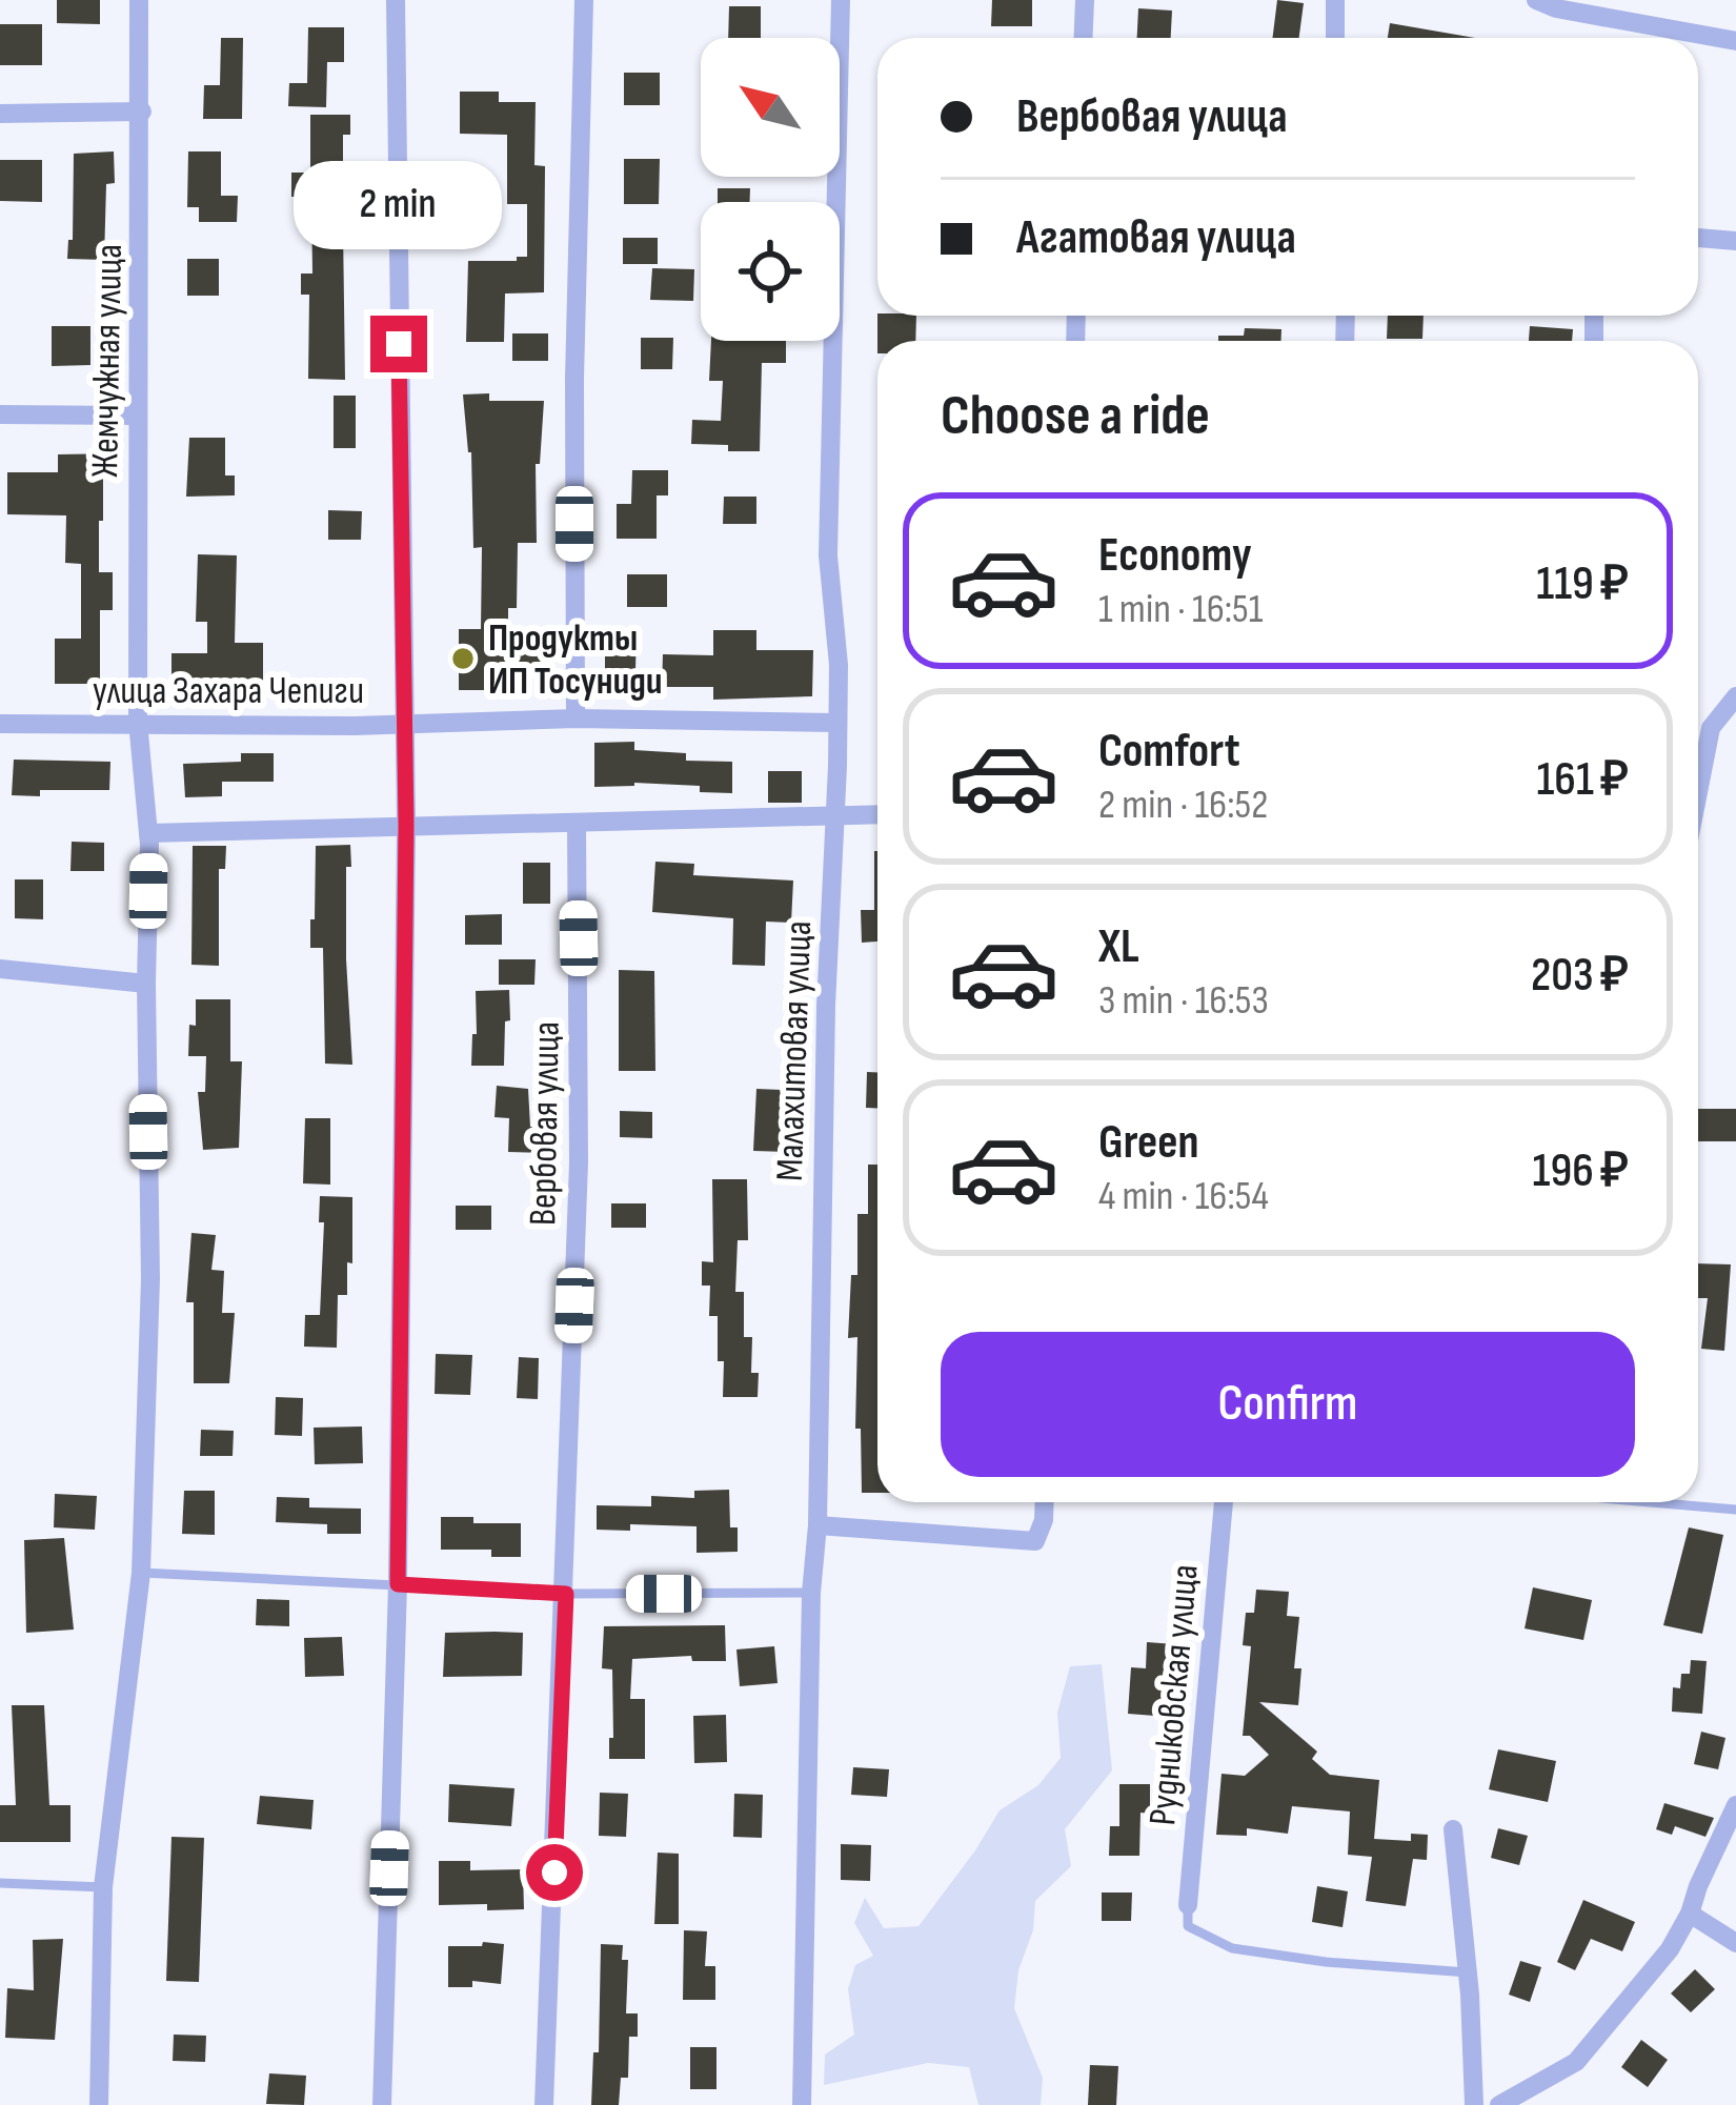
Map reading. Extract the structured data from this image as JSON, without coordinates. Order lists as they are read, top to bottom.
{
  "streets": {
    "street": [
      "Жемчужная улица",
      "улица Захара Чепиги",
      "Малахитовая улица",
      "Вербовая улица",
      "Рудниковская улица"
    ]
  },
  "crossings": [
    ["Жемчужная улица", "улица Захара Чепиги"],
    ["улица Захара Чепиги", "Малахитовая улица"]
  ],
  "places": ["Продукты ИП Тосуниди"],
  "north": "top left",
  "page": {
    "banner": ["Вербовая улица", "Агатовая улица"],
    "bubble": "2 min",
    "heading": "Choose a ride",
    "list": [
      {
        "name": "Economy",
        "note": "1 min · 16:51",
        "value": "119 ₽"
      },
      {
        "name": "Comfort",
        "note": "2 min · 16:52",
        "value": "161 ₽"
      },
      {
        "name": "XL",
        "note": "3 min · 16:53",
        "value": "203 ₽"
      },
      {
        "name": "Green",
        "note": "4 min · 16:54",
        "value": "196 ₽"
      }
    ],
    "buttons": "Confirm"
  }
}
